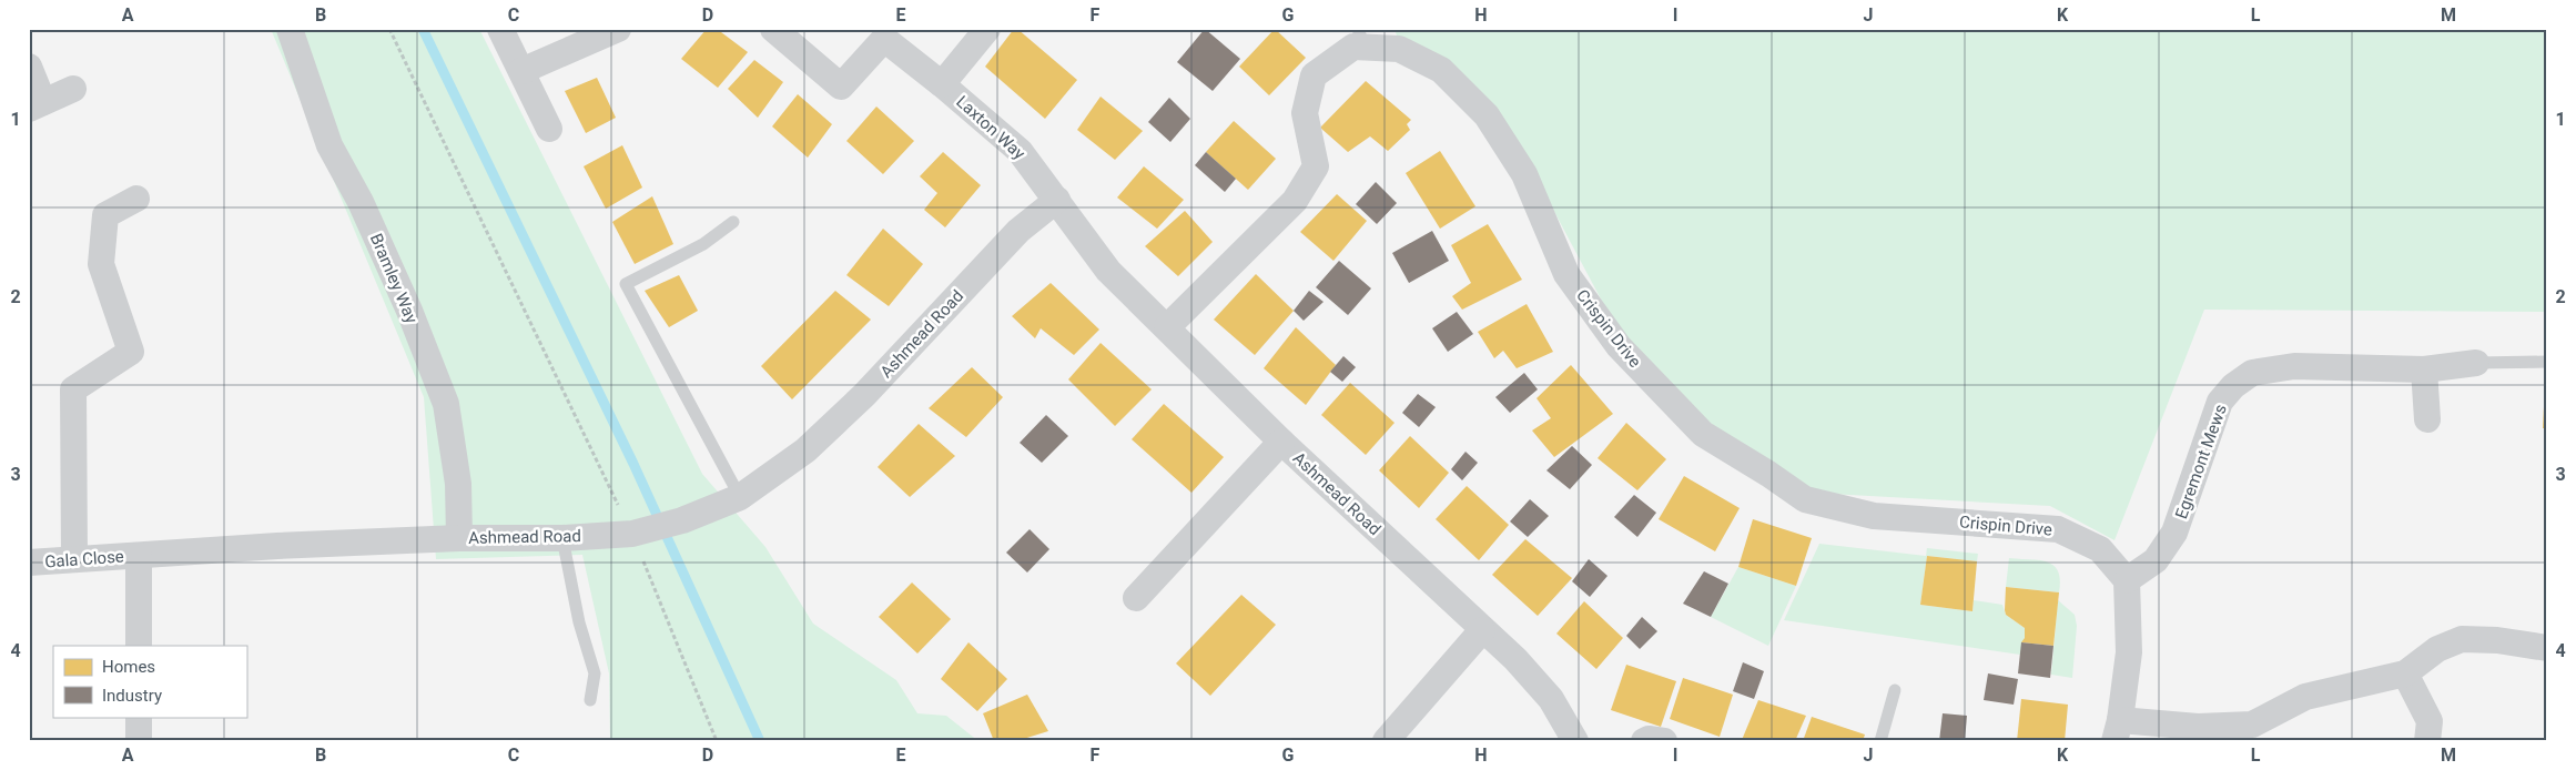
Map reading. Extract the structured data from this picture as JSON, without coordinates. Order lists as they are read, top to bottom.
{
  "streets": {
    "street": [
      "Laxton Way",
      "Bramley Way",
      "Crispin Drive",
      "Ashmead Road",
      "Egremont Mews",
      "Gala Close"
    ]
  },
  "crossings": [
    ["Laxton Way", "Ashmead Road"],
    ["Bramley Way", "Ashmead Road"],
    ["Crispin Drive", "Ashmead Road"],
    ["Crispin Drive", "Egremont Mews"],
    ["Ashmead Road", "Gala Close"]
  ],
  "legend": ["Homes", "Industry"],
  "grid": {
    "columns": [
      "A",
      "B",
      "C",
      "D",
      "E",
      "F",
      "G",
      "H",
      "I",
      "J",
      "K",
      "L",
      "M"
    ],
    "rows": [
      "1",
      "2",
      "3",
      "4"
    ]
  }
}
